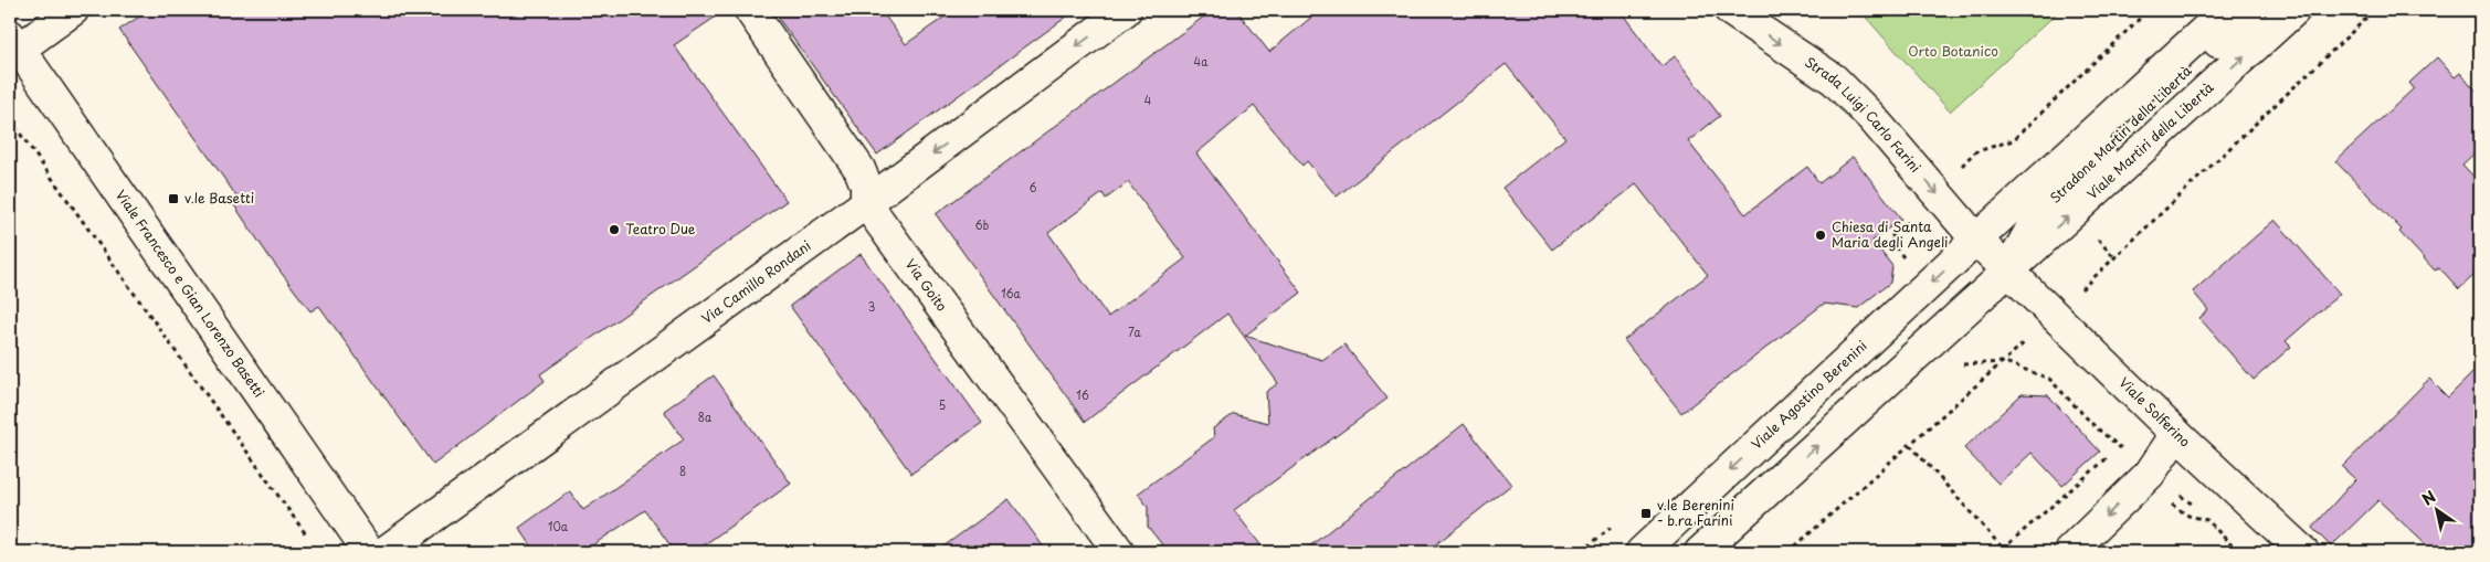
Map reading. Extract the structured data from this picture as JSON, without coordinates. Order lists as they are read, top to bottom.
{
  "streets": {
    "street": [
      "Strada Luigi Carlo Farini",
      "Stradone Martiri della Libertà",
      "Viale Martiri della Libertà",
      "Via Camillo Rondani",
      "Via Goito",
      "Viale Francesco e Gian Lorenzo Basetti",
      "Viale Agostino Berenini",
      "Viale Solferino"
    ]
  },
  "crossings": [
    ["Strada Luigi Carlo Farini", "Stradone Martiri della Libertà"],
    ["Strada Luigi Carlo Farini", "Viale Martiri della Libertà"],
    ["Strada Luigi Carlo Farini", "Viale Agostino Berenini"],
    ["Strada Luigi Carlo Farini", "Viale Solferino"],
    ["Stradone Martiri della Libertà", "Viale Martiri della Libertà"],
    ["Stradone Martiri della Libertà", "Viale Agostino Berenini"],
    ["Stradone Martiri della Libertà", "Viale Solferino"],
    ["Viale Martiri della Libertà", "Viale Solferino"],
    ["Via Camillo Rondani", "Via Goito"]
  ],
  "one_way": ["Strada Luigi Carlo Farini", "Viale Martiri della Libertà", "Via Camillo Rondani"],
  "parks": ["Orto Botanico"],
  "places": {
    "transit": ["v.le Basetti", "v.le Berenini - b.ra Farini"],
    "other": ["Teatro Due", "Chiesa di Santa Maria degli Angeli"]
  },
  "house_numbers": [
    "4a",
    "4",
    "6",
    "6b",
    "16a",
    "3",
    "7a",
    "16",
    "5",
    "8a",
    "8",
    "10a"
  ],
  "north": "top left"
}
